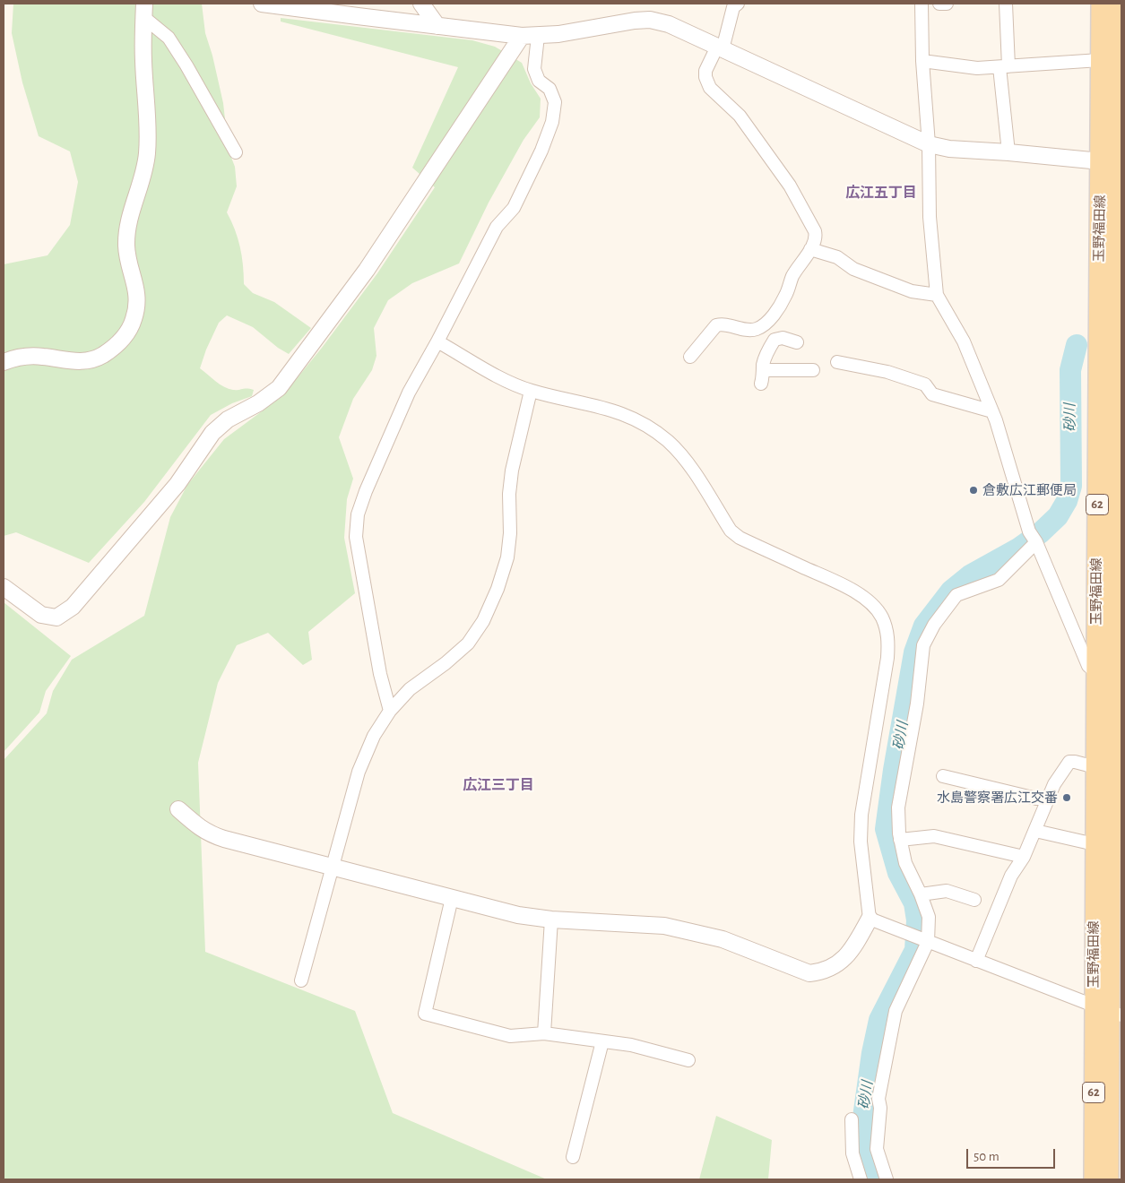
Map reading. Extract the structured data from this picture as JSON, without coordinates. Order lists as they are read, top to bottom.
{
  "streets": {
    "main road": ["玉野福田線", "62"]
  },
  "districts": ["広江五丁目", "広江三丁目"],
  "water": ["砂川"],
  "places": ["倉敷広江郵便局", "水島警察署広江交番"],
  "scale_bar": "50 m"
}
